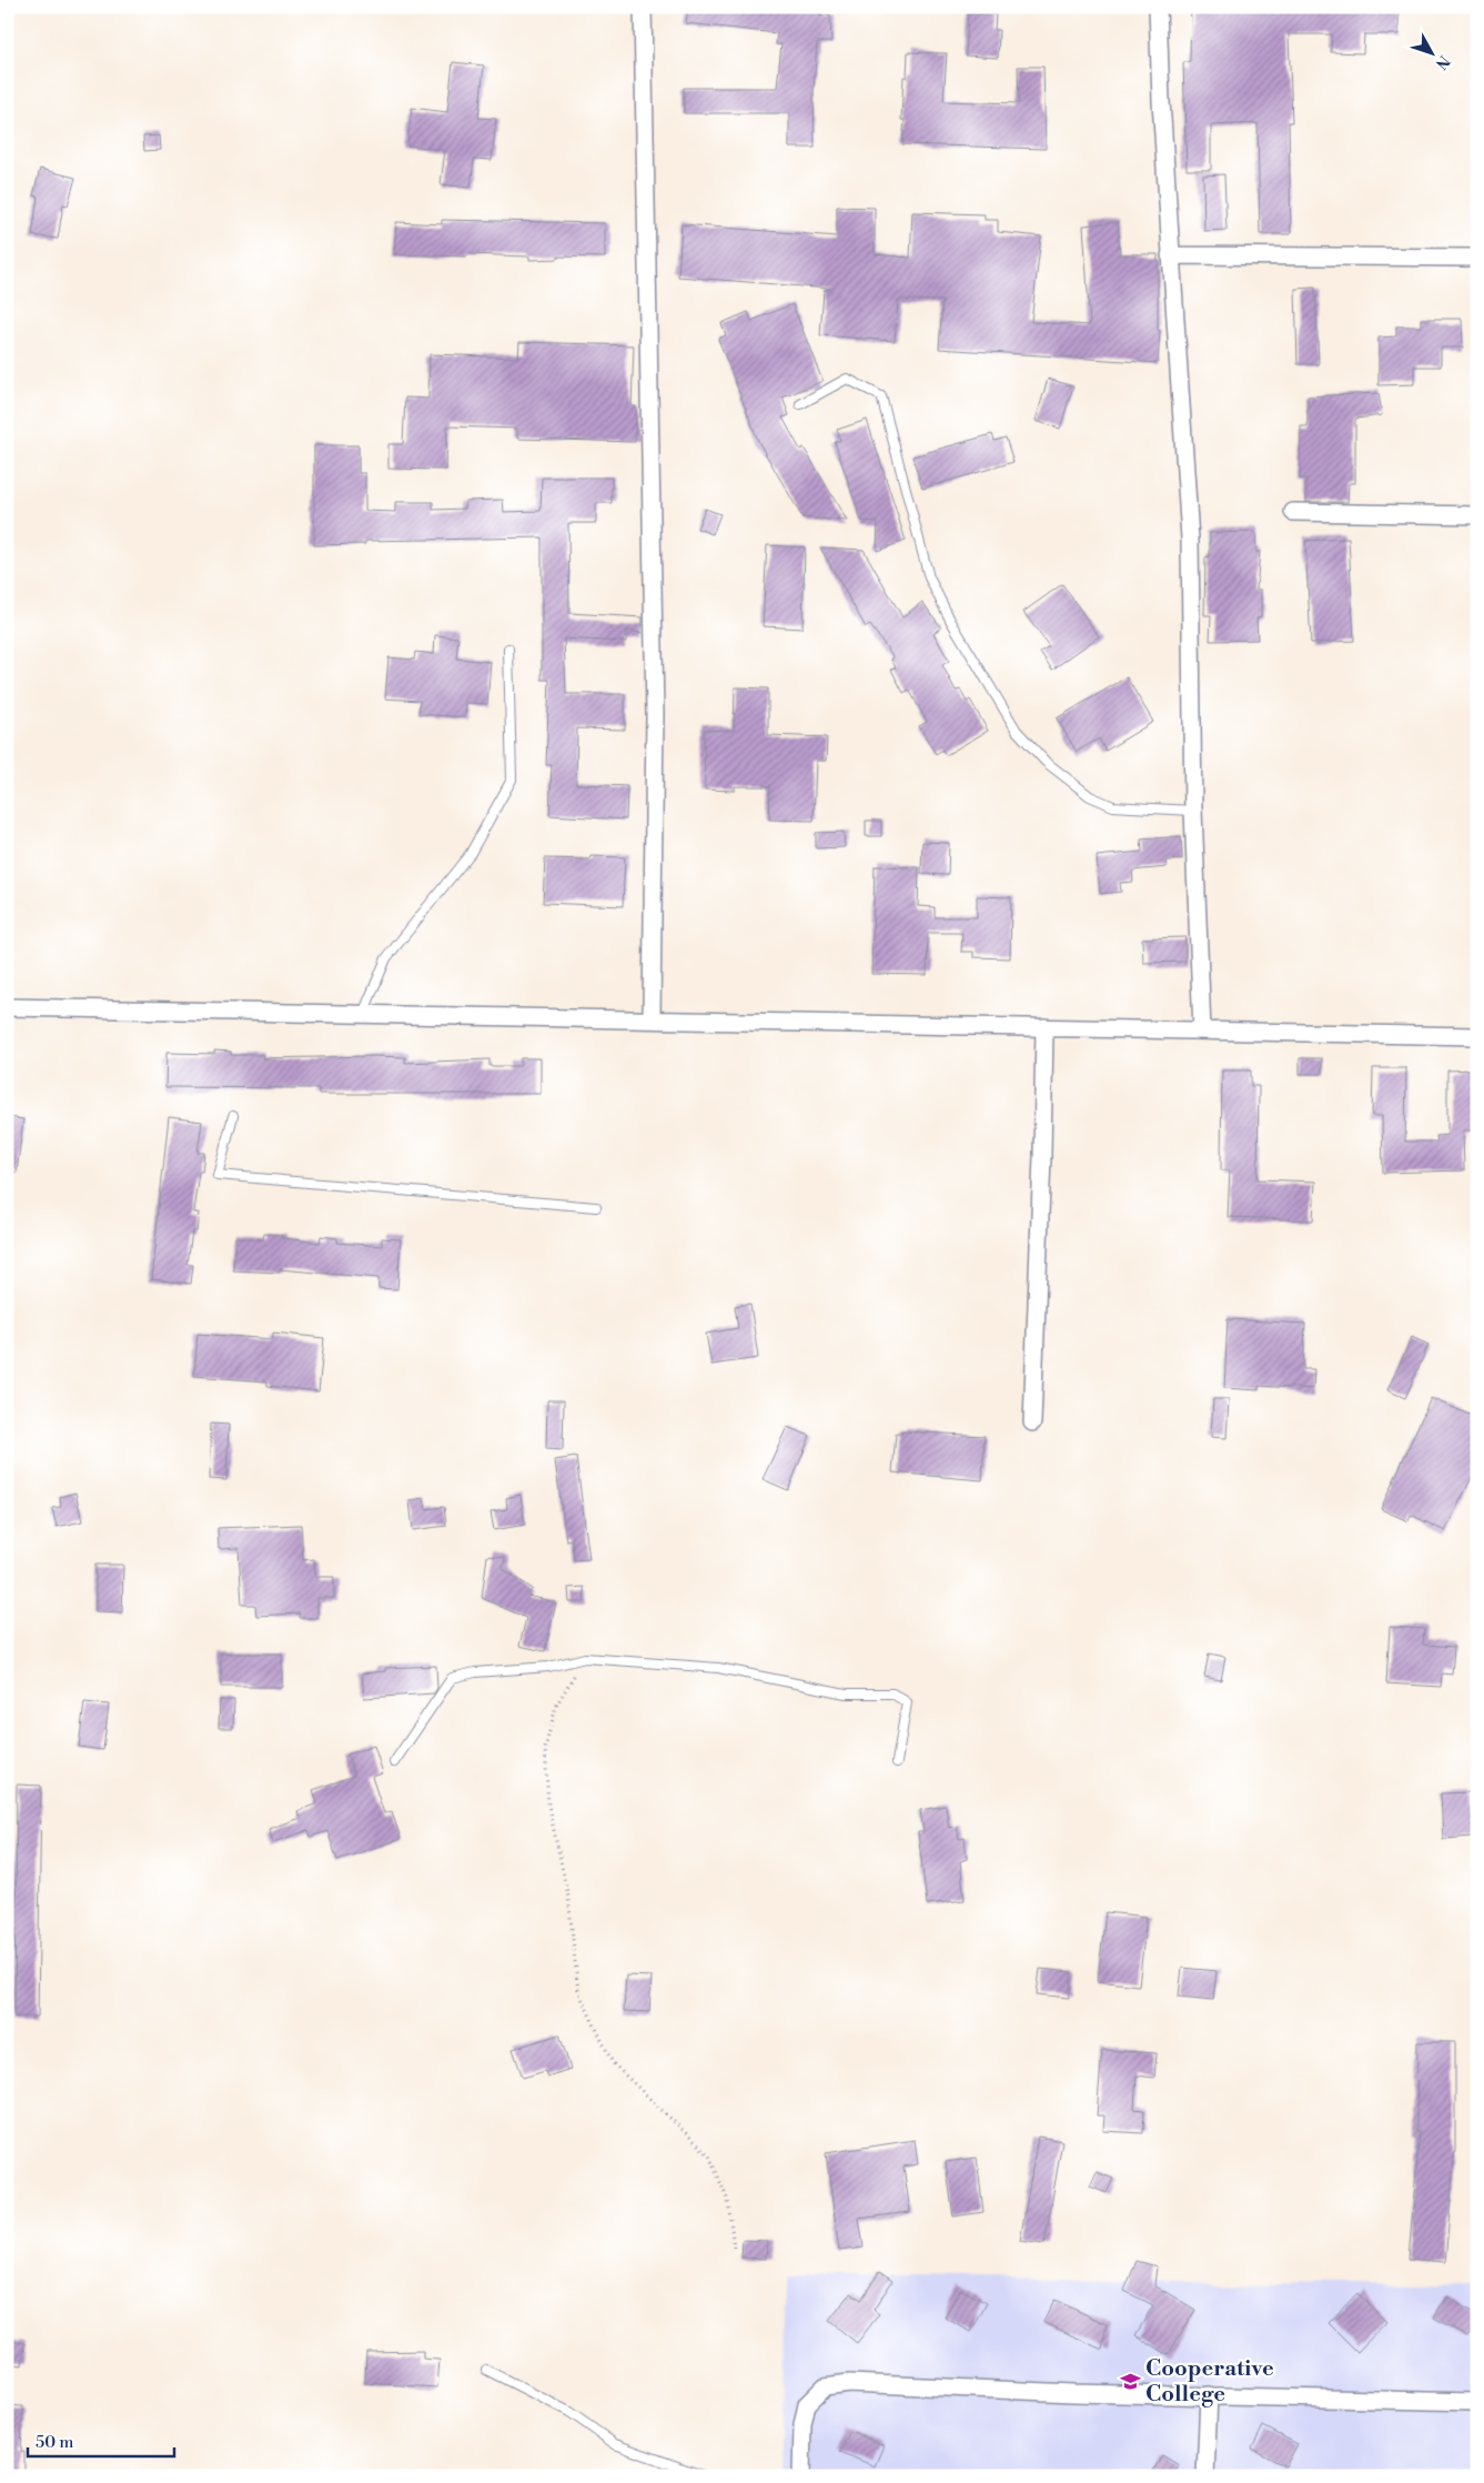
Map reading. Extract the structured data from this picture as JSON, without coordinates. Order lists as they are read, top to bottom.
{
  "places": {
    "school or university": ["Cooperative College"]
  },
  "scale_bar": "50 m",
  "north": "bottom right"
}
